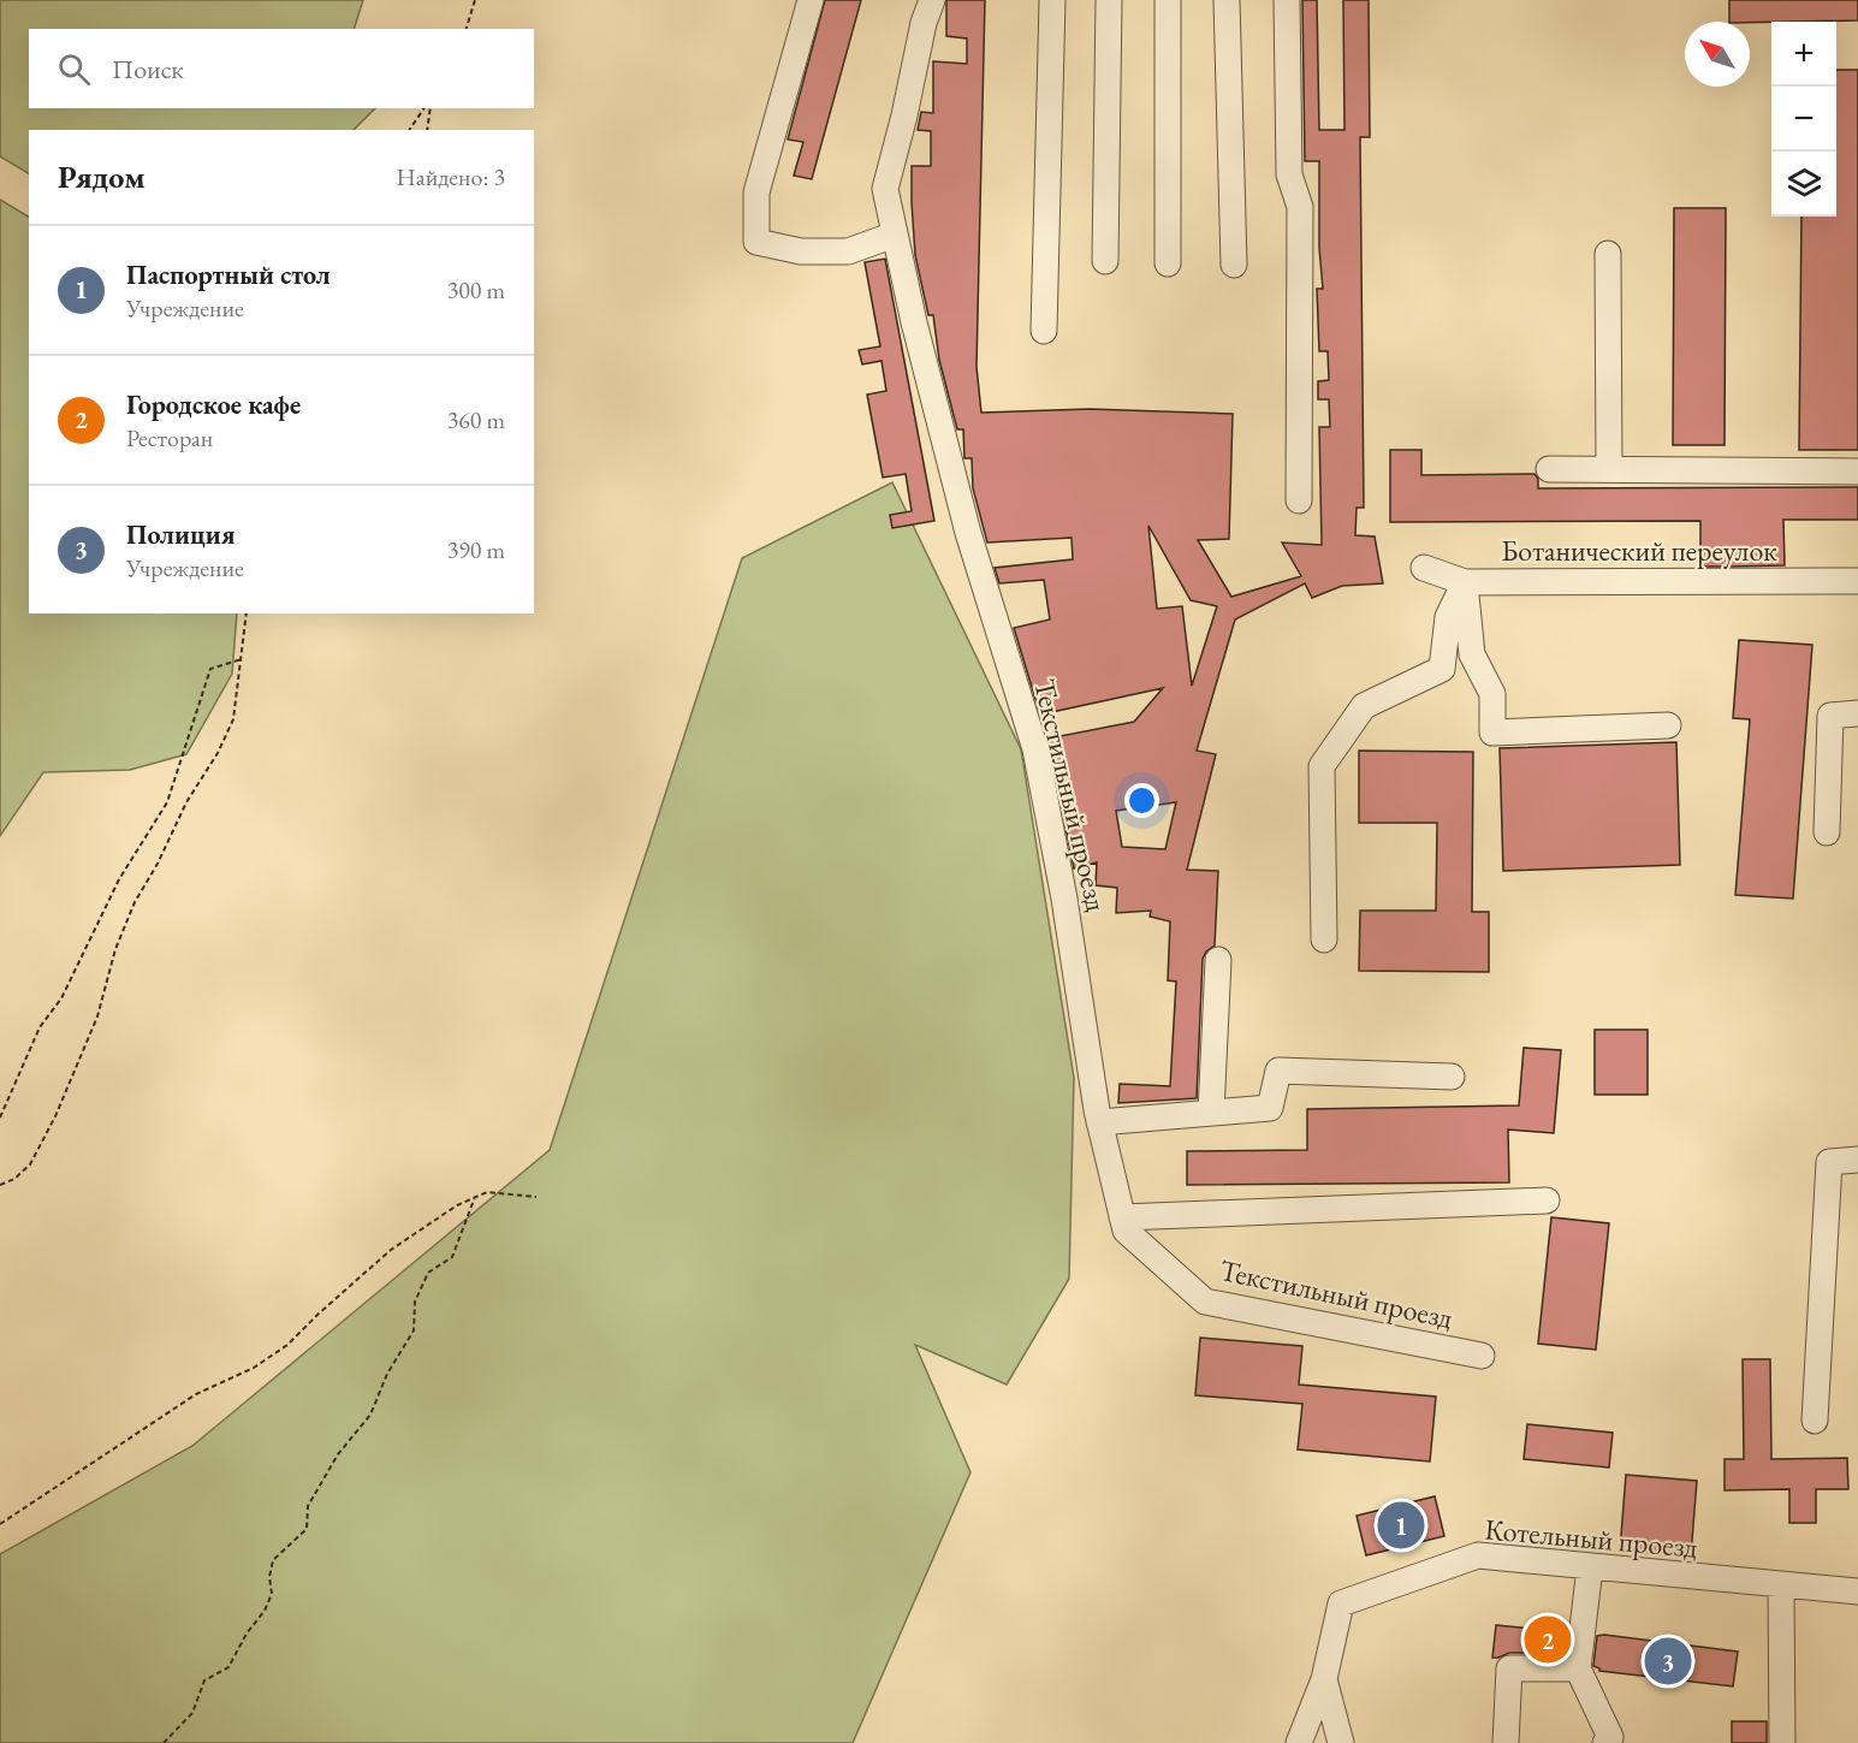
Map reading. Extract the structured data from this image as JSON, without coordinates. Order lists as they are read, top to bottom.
{
  "streets": {
    "street": ["Ботанический переулок", "Текстильный проезд", "Котельный проезд"]
  },
  "north": "top left",
  "page": {
    "map_buttons": ["+", "−"],
    "search": "Поиск",
    "heading": ["Рядом", "Найдено: 3"],
    "list": [
      {
        "mark": "1",
        "name": "Паспортный стол",
        "note": "Учреждение",
        "value": "300 m"
      },
      {
        "mark": "2",
        "name": "Городское кафе",
        "note": "Ресторан",
        "value": "360 m"
      },
      {
        "mark": "3",
        "name": "Полиция",
        "note": "Учреждение",
        "value": "390 m"
      }
    ],
    "pins": ["1", "2", "3"]
  }
}
